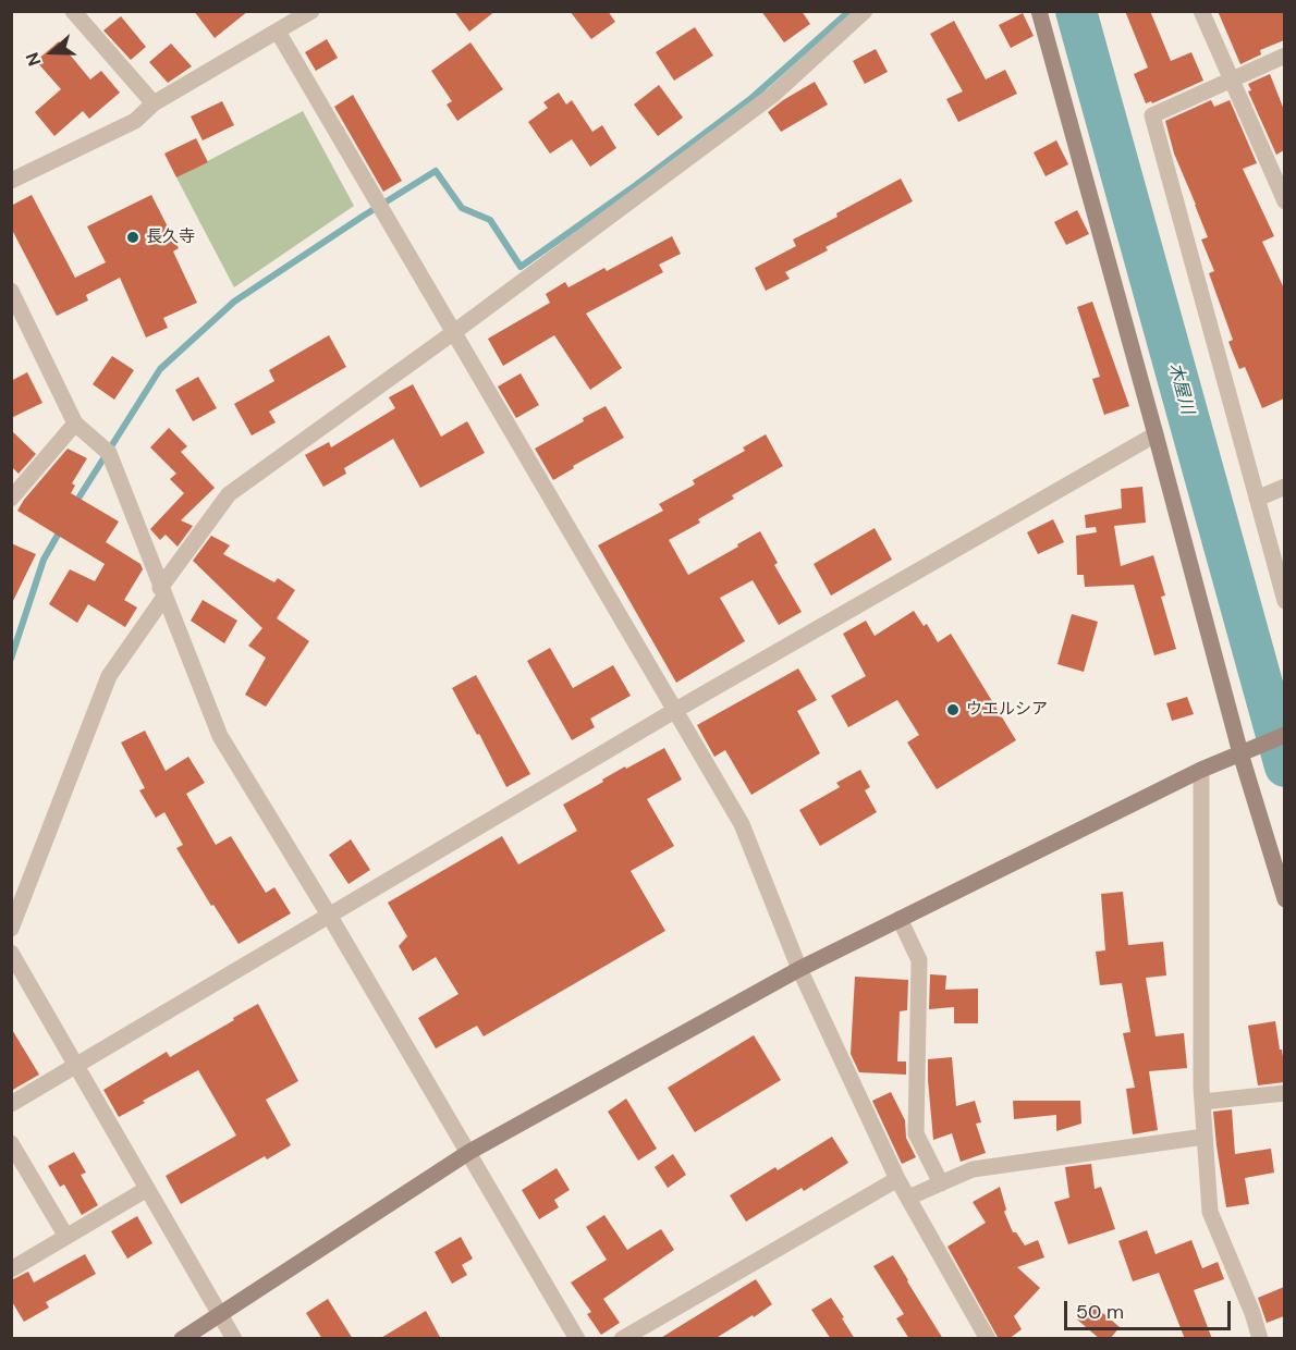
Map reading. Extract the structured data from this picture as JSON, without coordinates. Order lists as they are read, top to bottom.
{
  "water": ["木屋川"],
  "places": ["長久寺", "ウエルシア"],
  "scale_bar": "50 m",
  "north": "left"
}
